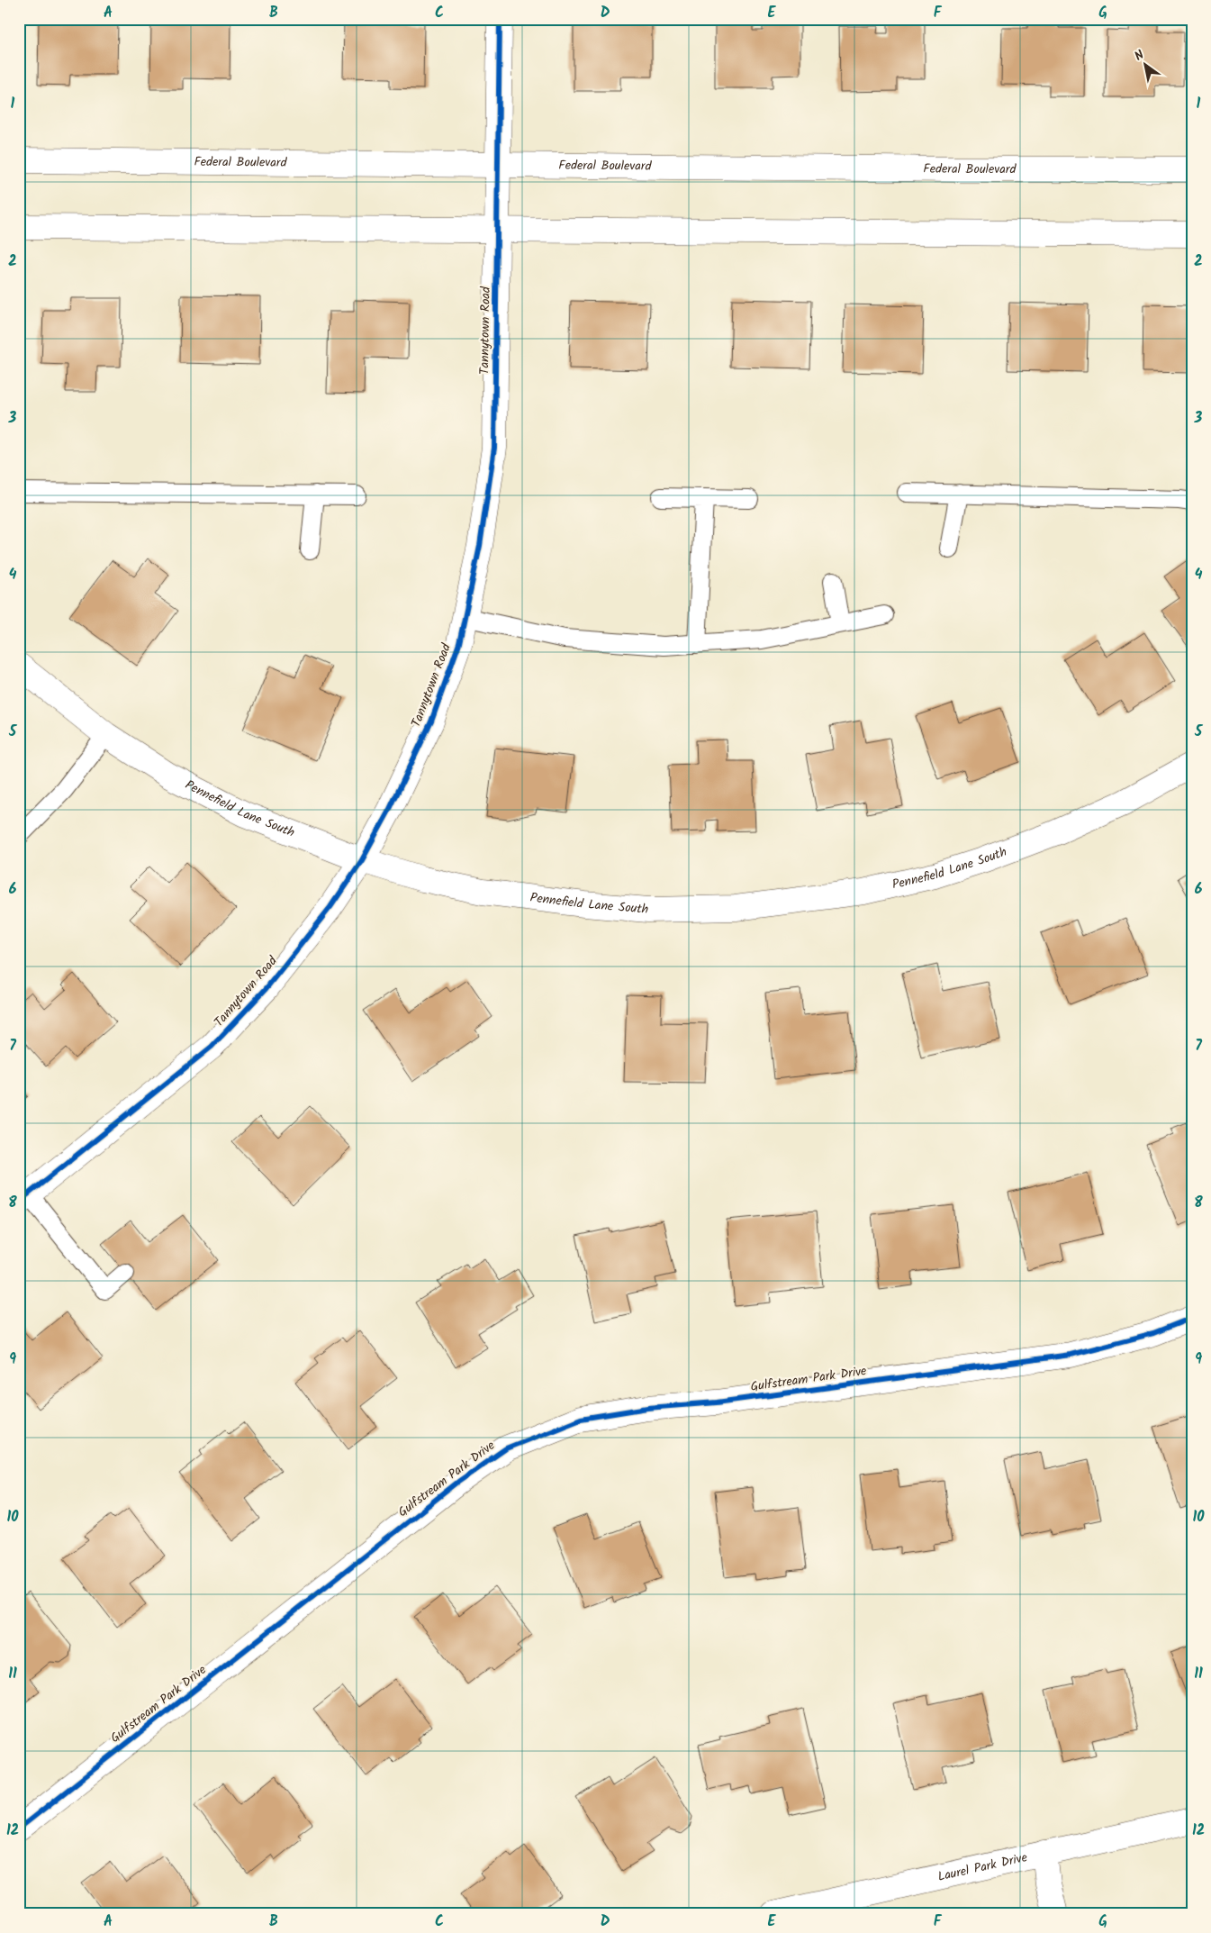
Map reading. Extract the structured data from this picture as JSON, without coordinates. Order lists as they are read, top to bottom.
{
  "streets": {
    "street": [
      "Federal Boulevard",
      "Tannytown Road",
      "Pennefield Lane South",
      "Gulfstream Park Drive",
      "Laurel Park Drive"
    ]
  },
  "crossings": [
    ["Federal Boulevard", "Tannytown Road"],
    ["Tannytown Road", "Pennefield Lane South"]
  ],
  "north": "top left",
  "grid": {
    "columns": [
      "A",
      "B",
      "C",
      "D",
      "E",
      "F",
      "G"
    ],
    "rows": [
      "1",
      "2",
      "3",
      "4",
      "5",
      "6",
      "7",
      "8",
      "9",
      "10",
      "11",
      "12"
    ]
  }
}
